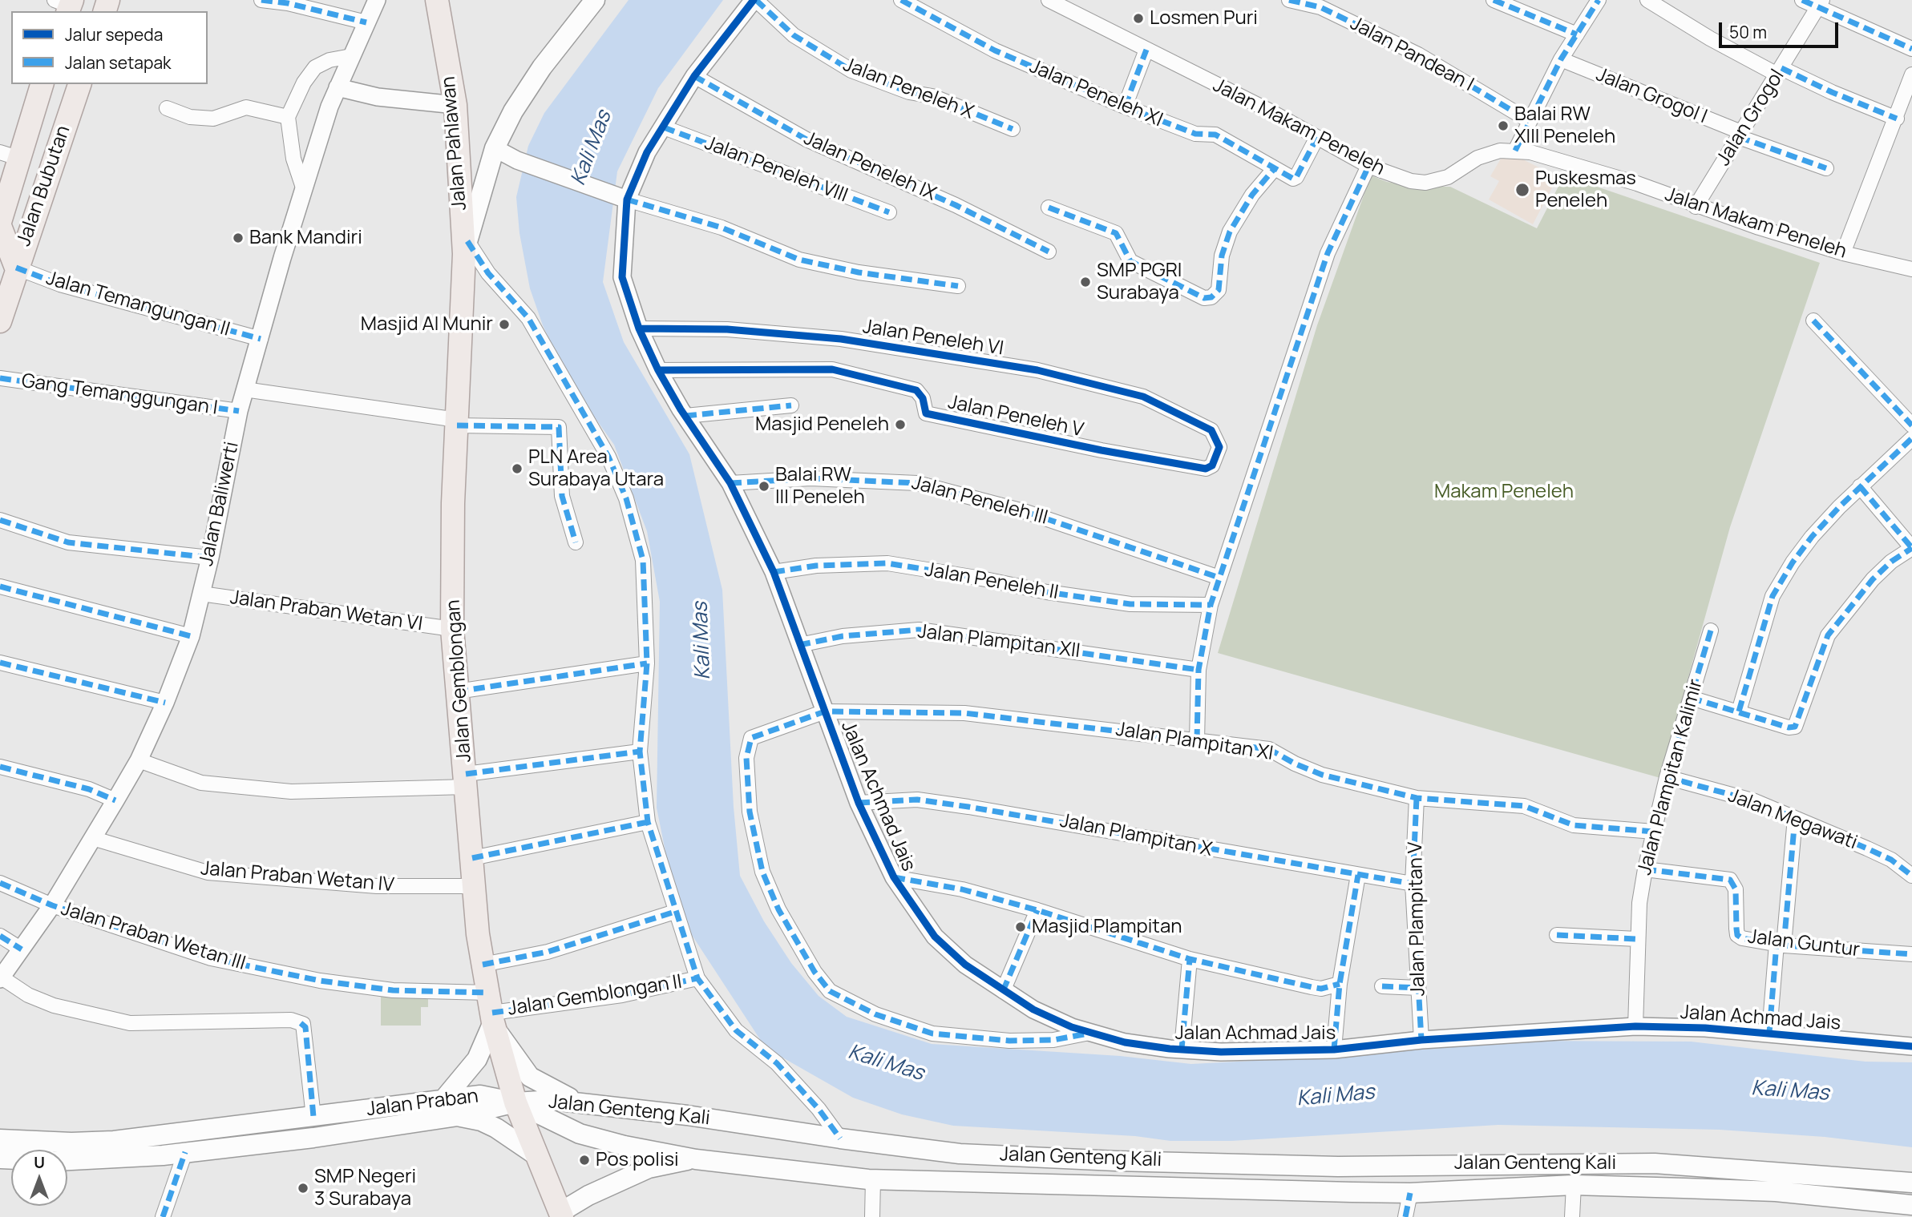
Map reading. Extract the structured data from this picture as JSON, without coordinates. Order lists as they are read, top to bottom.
{
  "streets": {
    "main road": [
      "Jalan Pahlawan",
      "Jalan Bubutan",
      "Jalan Gemblongan",
      "Jalan Praban",
      "Jalan Genteng Kali"
    ],
    "street": [
      "Jalan Pandean I",
      "Jalan Peneleh X",
      "Jalan Peneleh XI",
      "Jalan Grogol I",
      "Jalan Grogol",
      "Jalan Makam Peneleh",
      "Jalan Peneleh IX",
      "Jalan Peneleh VIII",
      "Jalan Temangungan II",
      "Jalan Peneleh VI",
      "Gang Temanggungan I",
      "Jalan Peneleh V",
      "Jalan Peneleh III",
      "Jalan Baliwerti",
      "Jalan Peneleh II",
      "Jalan Praban Wetan VI",
      "Jalan Plampitan XII",
      "Jalan Plampitan XI",
      "Jalan Plampitan Kalimir",
      "Jalan Achmad Jais",
      "Jalan Megawati",
      "Jalan Plampitan X",
      "Jalan Praban Wetan IV",
      "Jalan Plampitan V",
      "Jalan Praban Wetan III",
      "Jalan Guntur",
      "Jalan Gemblongan II"
    ]
  },
  "crossings": [
    ["Jalan Peneleh X", "Jalan Achmad Jais"],
    ["Jalan Peneleh XI", "Jalan Makam Peneleh"],
    ["Jalan Grogol I", "Jalan Grogol"],
    ["Jalan Grogol", "Jalan Makam Peneleh"],
    ["Jalan Pahlawan", "Jalan Gemblongan"],
    ["Jalan Peneleh IX", "Jalan Achmad Jais"],
    ["Jalan Peneleh VIII", "Jalan Achmad Jais"],
    ["Jalan Bubutan", "Jalan Temangungan II"],
    ["Jalan Temangungan II", "Jalan Baliwerti"],
    ["Jalan Peneleh VI", "Jalan Peneleh V"],
    ["Jalan Peneleh VI", "Jalan Achmad Jais"],
    ["Gang Temanggungan I", "Jalan Baliwerti"],
    ["Jalan Peneleh V", "Jalan Achmad Jais"],
    ["Jalan Peneleh III", "Jalan Achmad Jais"],
    ["Jalan Baliwerti", "Jalan Praban Wetan VI"],
    ["Jalan Baliwerti", "Jalan Praban Wetan IV"],
    ["Jalan Baliwerti", "Jalan Praban Wetan III"],
    ["Jalan Peneleh II", "Jalan Achmad Jais"],
    ["Jalan Praban Wetan VI", "Jalan Gemblongan"],
    ["Jalan Plampitan XII", "Jalan Achmad Jais"],
    ["Jalan Gemblongan", "Jalan Praban Wetan IV"],
    ["Jalan Gemblongan", "Jalan Praban Wetan III"],
    ["Jalan Gemblongan", "Jalan Gemblongan II"],
    ["Jalan Gemblongan", "Jalan Praban"],
    ["Jalan Gemblongan", "Jalan Genteng Kali"],
    ["Jalan Plampitan XI", "Jalan Plampitan Kalimir"],
    ["Jalan Plampitan XI", "Jalan Achmad Jais"],
    ["Jalan Plampitan XI", "Jalan Plampitan V"],
    ["Jalan Plampitan Kalimir", "Jalan Achmad Jais"],
    ["Jalan Plampitan Kalimir", "Jalan Megawati"],
    ["Jalan Plampitan Kalimir", "Jalan Guntur"],
    ["Jalan Achmad Jais", "Jalan Plampitan X"],
    ["Jalan Achmad Jais", "Jalan Plampitan V"],
    ["Jalan Plampitan X", "Jalan Plampitan V"],
    ["Jalan Praban Wetan III", "Jalan Gemblongan II"],
    ["Jalan Praban", "Jalan Genteng Kali"]
  ],
  "water": ["Kali Mas"],
  "parks": ["Makam Peneleh"],
  "places": [
    "Losmen Puri",
    "Balai RW XIII Peneleh",
    "Puskesmas Peneleh",
    "Bank Mandiri",
    "SMP PGRI Surabaya",
    "Masjid Al Munir",
    "Masjid Peneleh",
    "PLN Area Surabaya Utara",
    "Balai RW III Peneleh",
    "Masjid Plampitan",
    "Pos polisi",
    "SMP Negeri 3 Surabaya"
  ],
  "legend": ["Jalur sepeda", "Jalan setapak"],
  "scale_bar": "50 m",
  "north": "top"
}
